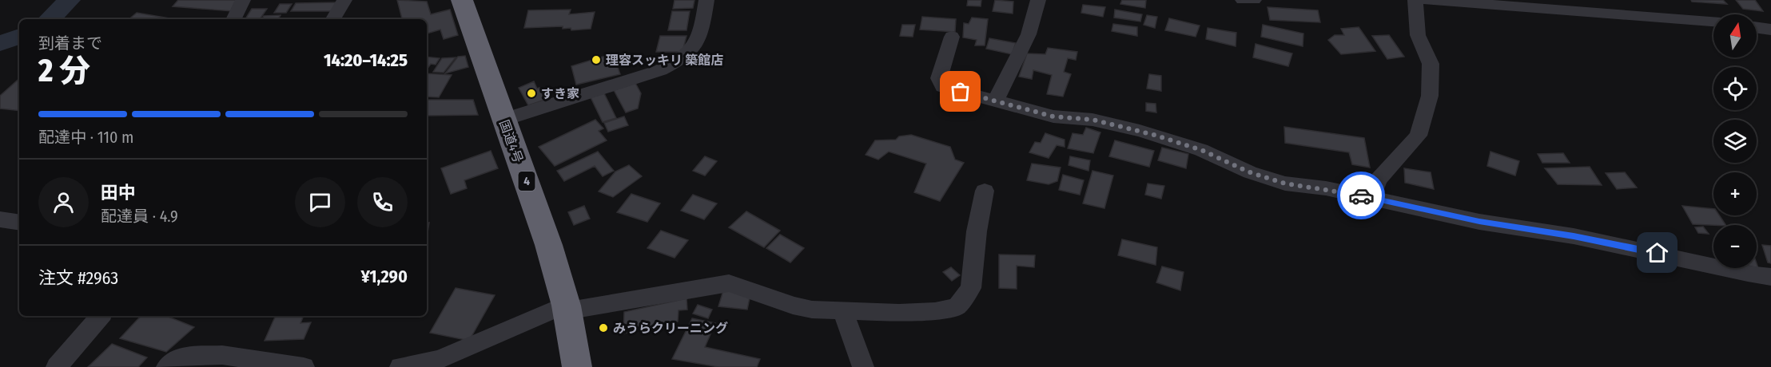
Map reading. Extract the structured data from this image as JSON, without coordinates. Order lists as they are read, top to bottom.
{
  "streets": {
    "highway": ["国道4号", "4"]
  },
  "places": ["理容スッキリ 築館店", "すき家", "みうらクリーニング"],
  "north": "top",
  "page": {
    "map_buttons": ["+", "−"],
    "heading": ["2 分", "到着まで", "14:20–14:25"],
    "panel": [
      "田中",
      "配達員 · 4.9",
      "注文 #2963",
      "¥1,290"
    ],
    "bar": "配達中 · 110 m"
  }
}
